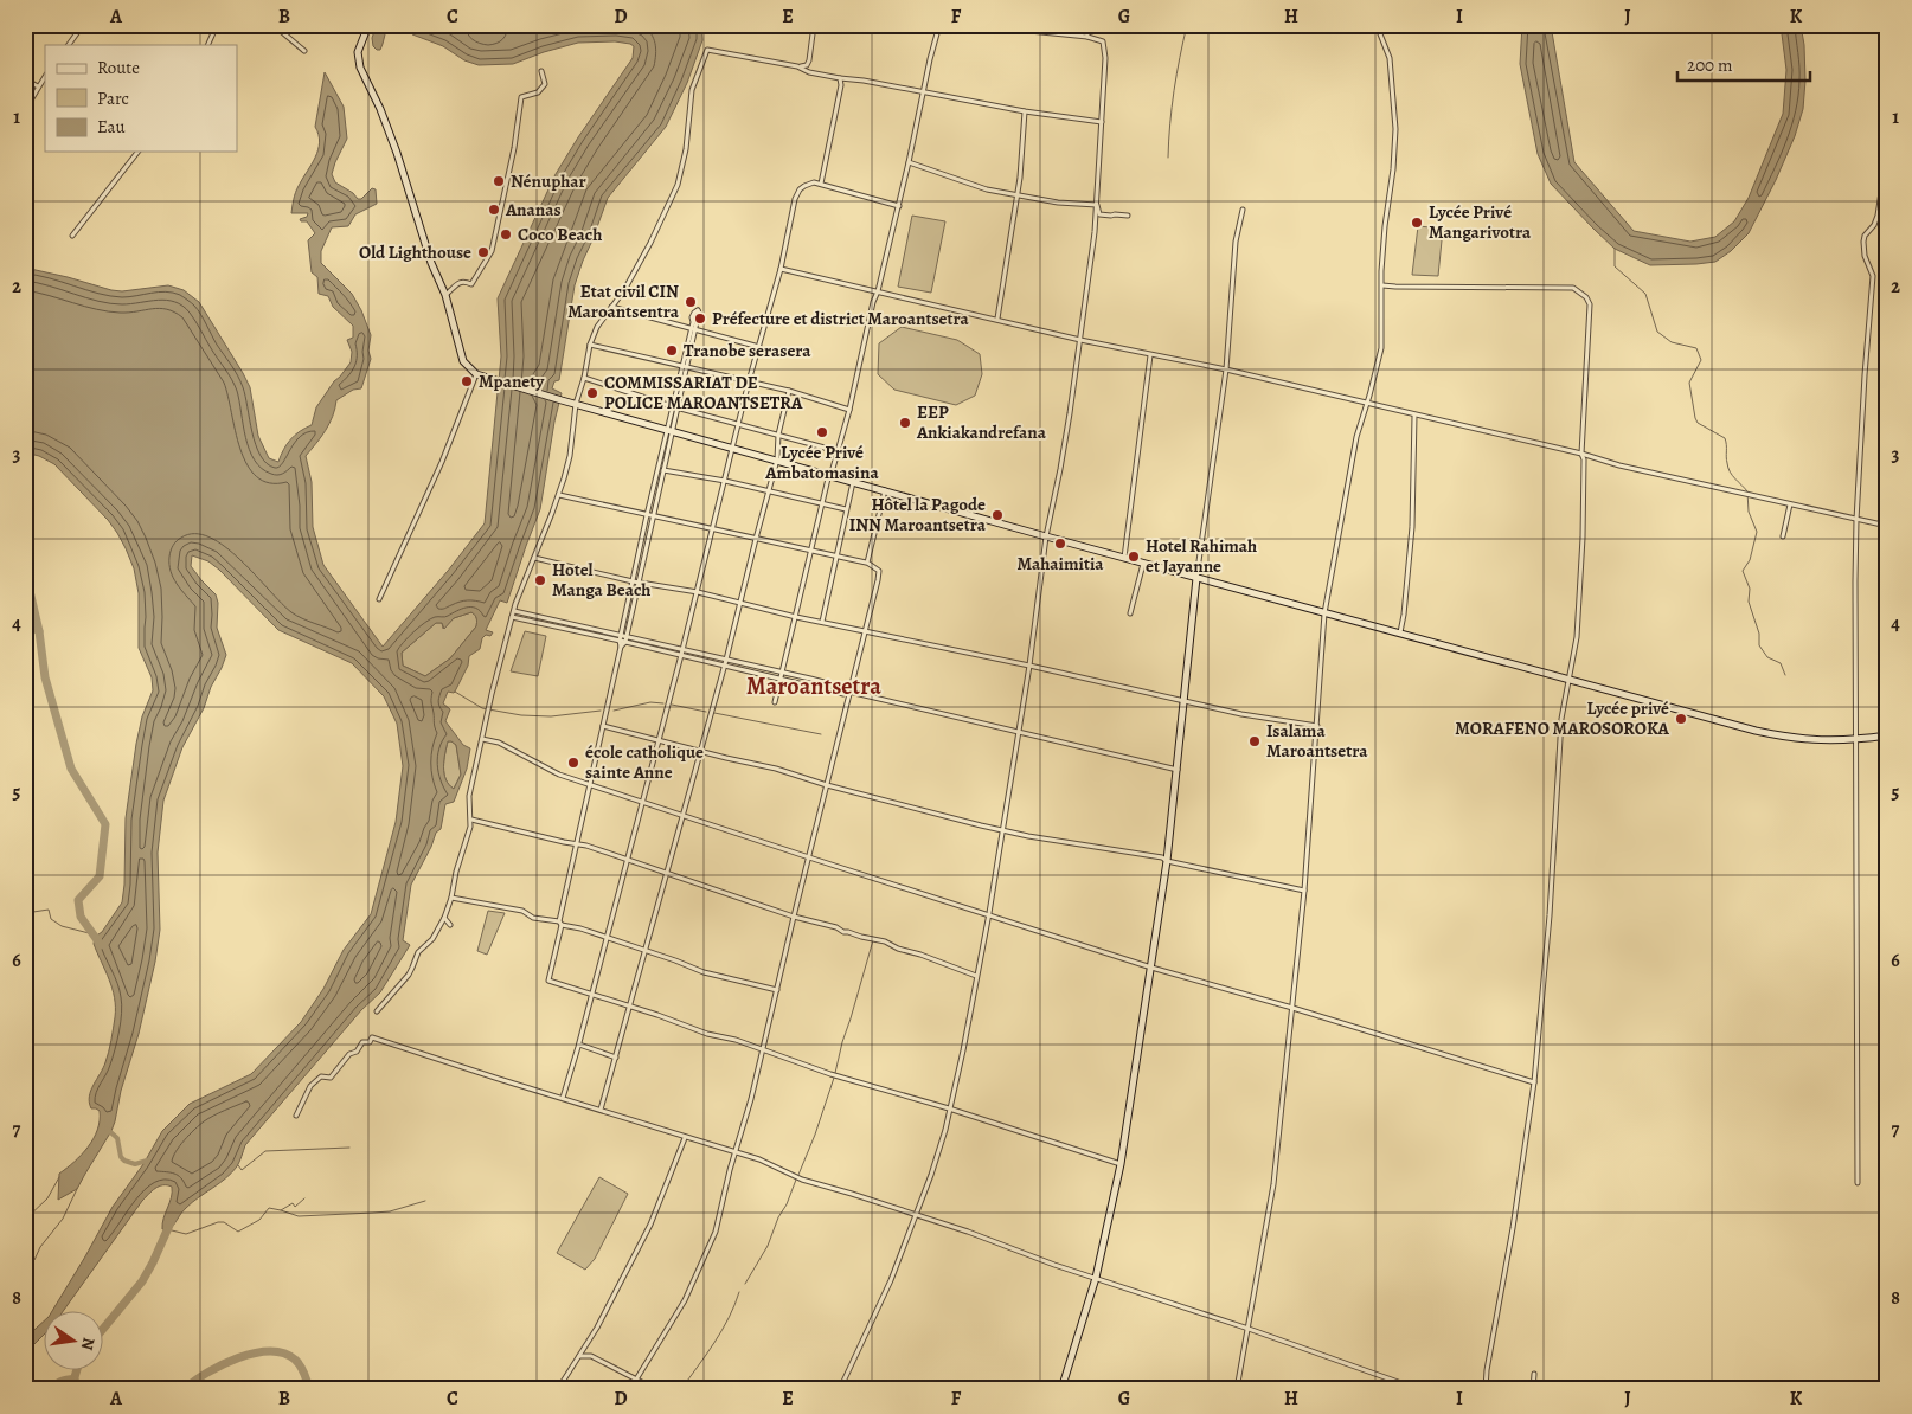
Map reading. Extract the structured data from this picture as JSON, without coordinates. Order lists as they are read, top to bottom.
{
  "districts": ["Maroantsetra"],
  "places": [
    "Nénuphar",
    "Ananas",
    "Lycée Privé Mangarivotra",
    "Coco Beach",
    "Old Lighthouse",
    "Etat civil CIN Maroantsentra",
    "Préfecture et district Maroantsetra",
    "Tranobe serasera",
    "Mpanety",
    "COMMISSARIAT DE POLICE MAROANTSETRA",
    "EEP Ankiakandrefana",
    "Lycée Privé Ambatomasina",
    "Hôtel la Pagode INN Maroantsetra",
    "Mahaimitia",
    "Hotel Rahimah et Jayanne",
    "Hotel Manga Beach",
    "Lycée privé MORAFENO MAROSOROKA",
    "Isalama Maroantsetra",
    "école catholique sainte Anne"
  ],
  "legend": ["Route", "Parc", "Eau"],
  "scale_bar": "200 m",
  "north": "right",
  "grid": {
    "columns": [
      "A",
      "B",
      "C",
      "D",
      "E",
      "F",
      "G",
      "H",
      "I",
      "J",
      "K"
    ],
    "rows": [
      "1",
      "2",
      "3",
      "4",
      "5",
      "6",
      "7",
      "8"
    ]
  }
}
